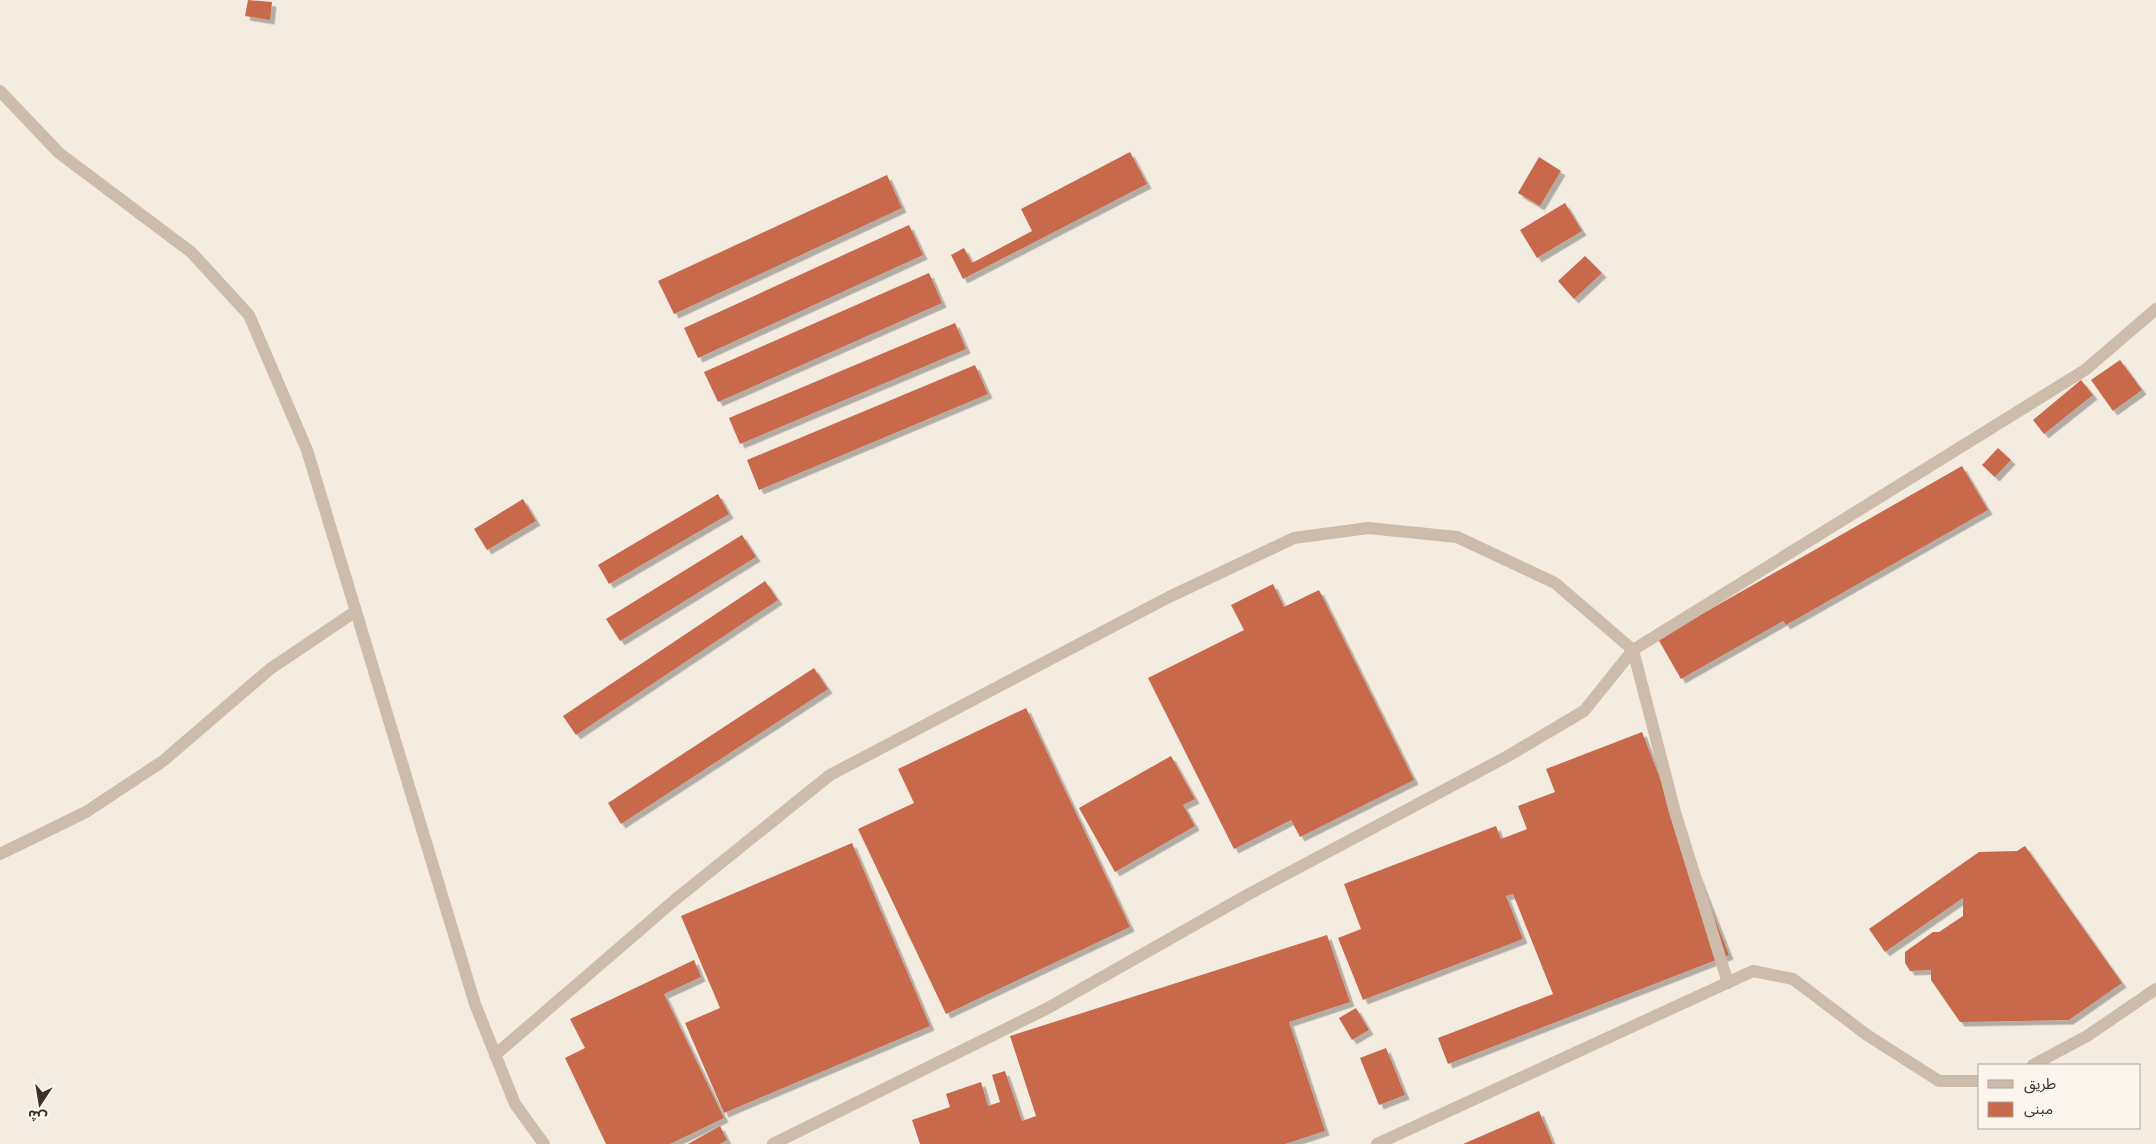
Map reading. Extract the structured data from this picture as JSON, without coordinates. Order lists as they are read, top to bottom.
{
  "legend": ["طريق", "مبنى"],
  "north": "bottom"
}
